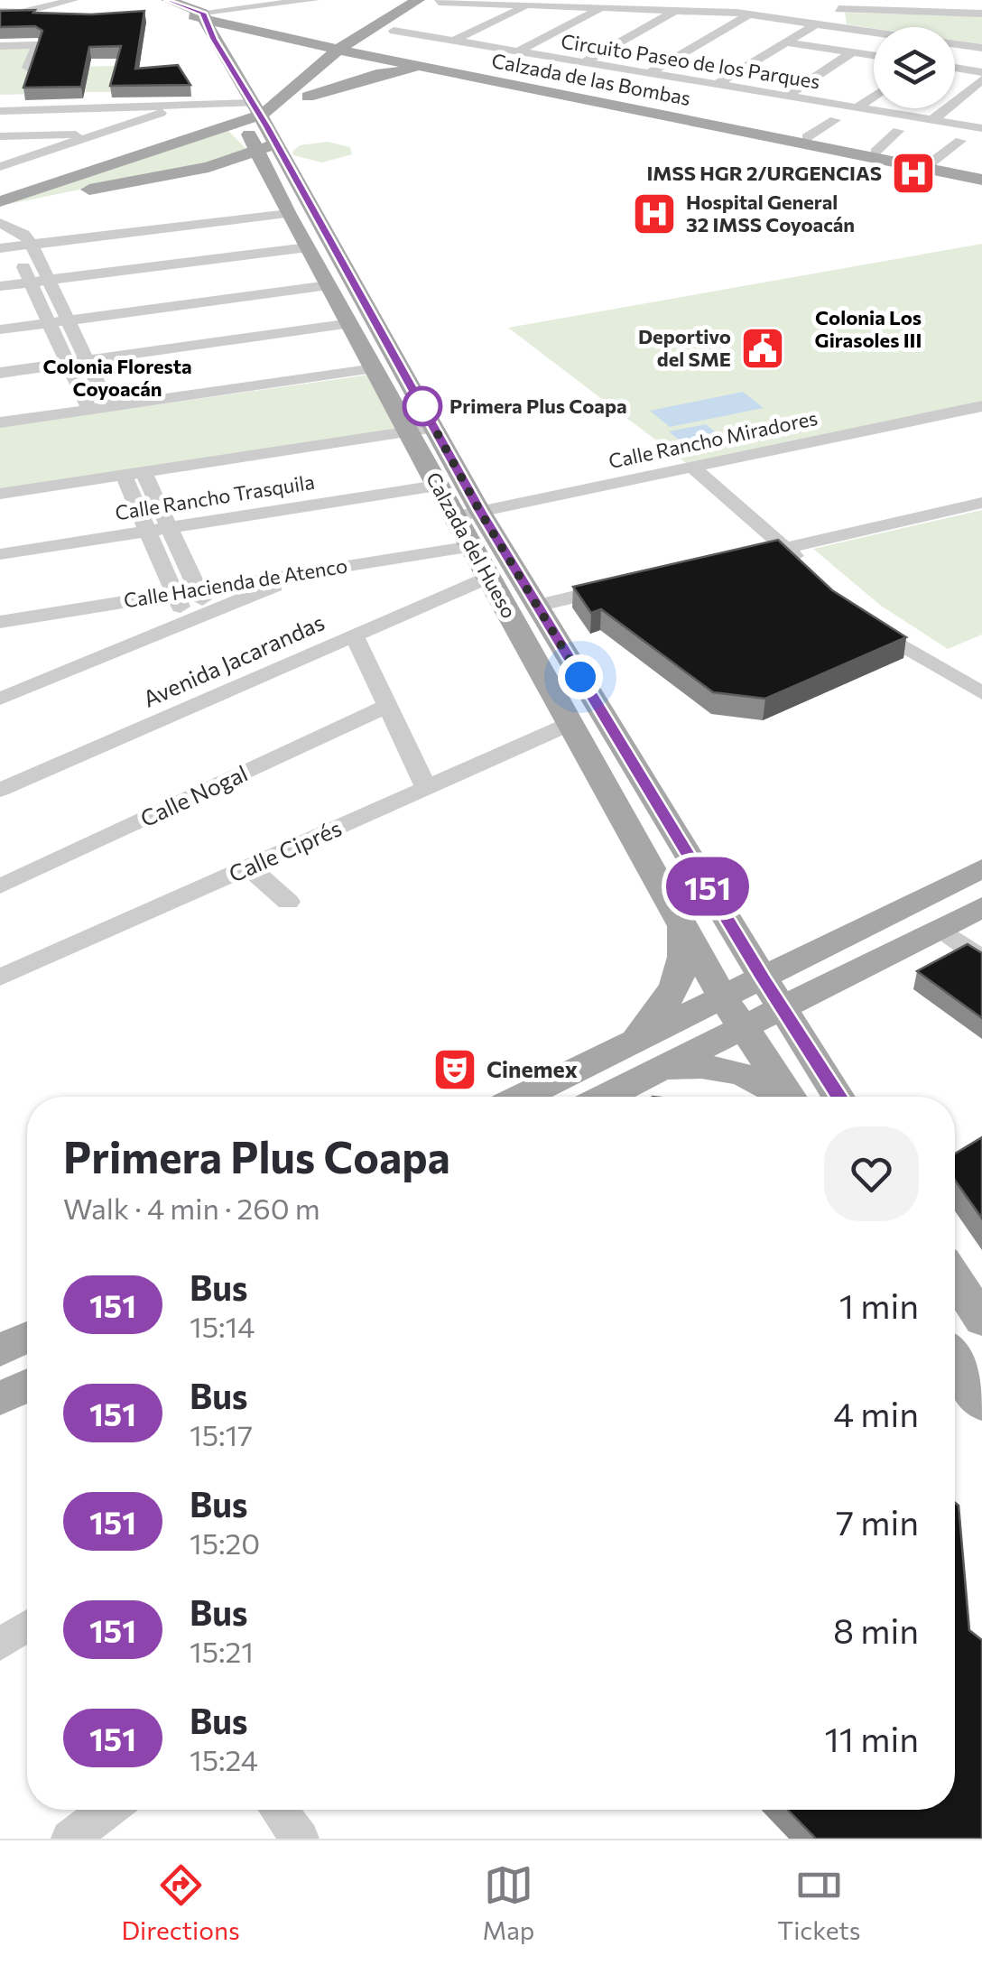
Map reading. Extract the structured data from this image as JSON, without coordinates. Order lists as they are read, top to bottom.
{
  "streets": {
    "main road": ["Calzada de las Bombas", "Calzada del Hueso"],
    "street": [
      "Circuito Paseo de los Parques",
      "Calle Rancho Miradores",
      "Calle Rancho Trasquila",
      "Calle Hacienda de Atenco",
      "Avenida Jacarandas",
      "Calle Nogal",
      "Calle Ciprés"
    ]
  },
  "crossings": [
    ["Calzada de las Bombas", "Calzada del Hueso"],
    ["Calle Rancho Miradores", "Calzada del Hueso"],
    ["Calle Rancho Trasquila", "Calzada del Hueso"],
    ["Calzada del Hueso", "Calle Hacienda de Atenco"],
    ["Calzada del Hueso", "Avenida Jacarandas"],
    ["Calzada del Hueso", "Calle Ciprés"]
  ],
  "districts": ["Colonia Los Girasoles III", "Colonia Floresta Coyoacán"],
  "places": {
    "hospital": ["IMSS HGR 2/URGENCIAS", "Hospital General 32 IMSS Coyoacán"],
    "public building": ["Deportivo del SME"],
    "other": ["Primera Plus Coapa"],
    "theatre": ["Cinemex"]
  },
  "lines": ["bus line 151"],
  "page": {
    "on_map": "151",
    "heading": ["Primera Plus Coapa", "Walk · 4 min · 260 m"],
    "list": [
      {
        "mark": "151",
        "name": "Bus",
        "note": "15:14",
        "value": "1 min"
      },
      {
        "mark": "151",
        "name": "Bus",
        "note": "15:17",
        "value": "4 min"
      },
      {
        "mark": "151",
        "name": "Bus",
        "note": "15:20",
        "value": "7 min"
      },
      {
        "mark": "151",
        "name": "Bus",
        "note": "15:21",
        "value": "8 min"
      },
      {
        "mark": "151",
        "name": "Bus",
        "note": "15:24",
        "value": "11 min"
      }
    ],
    "tabs": ["Directions", "Map", "Tickets"]
  }
}
